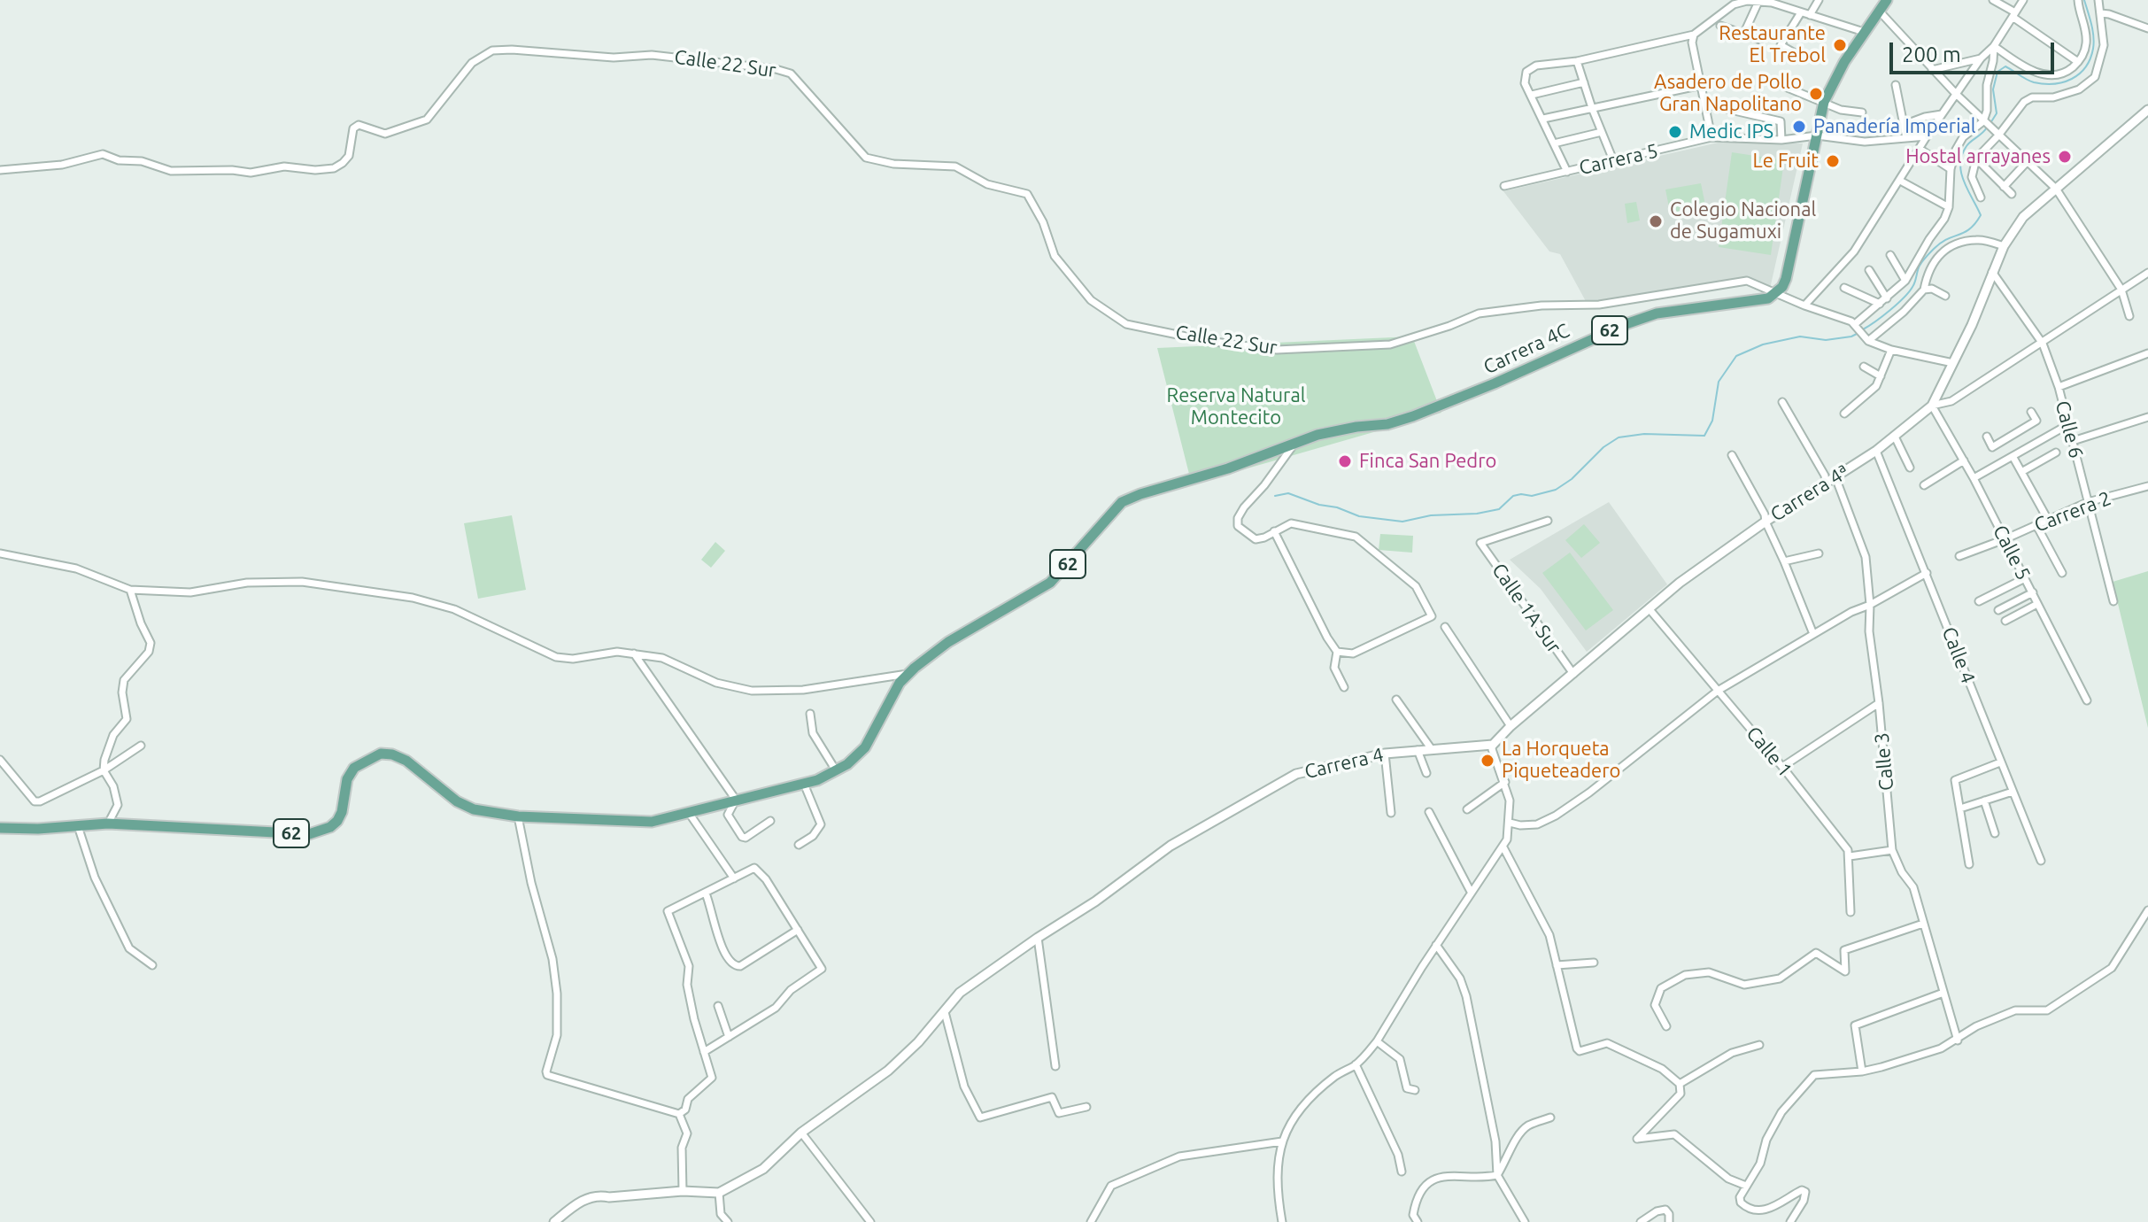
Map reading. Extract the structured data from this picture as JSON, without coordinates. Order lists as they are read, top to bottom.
{
  "streets": {
    "main road": ["62", "Carrera 4C"],
    "street": [
      "Calle 22 Sur",
      "Carrera 5",
      "Calle 6",
      "Carrera 4ª",
      "Carrera 2",
      "Calle 5",
      "Calle 1A Sur",
      "Calle 4",
      "Calle 1",
      "Calle 3",
      "Carrera 4"
    ]
  },
  "crossings": [
    ["Calle 22 Sur", "Carrera 4C"],
    ["62", "Carrera 4C"],
    ["Calle 6", "Carrera 4ª"],
    ["Calle 6", "Carrera 2"],
    ["Carrera 4ª", "Calle 5"],
    ["Carrera 4ª", "Calle 1A Sur"],
    ["Carrera 4ª", "Calle 4"],
    ["Carrera 4ª", "Calle 1"],
    ["Carrera 4ª", "Calle 3"],
    ["Carrera 4ª", "Carrera 4"],
    ["Carrera 2", "Calle 5"]
  ],
  "parks": ["Reserva Natural Montecito"],
  "places": [
    "Restaurante El Trebol",
    "Asadero de Pollo Gran Napolitano",
    "Panadería Imperial",
    "Medic IPS",
    "Hostal arrayanes",
    "Le Fruit",
    "Colegio Nacional de Sugamuxi",
    "Finca San Pedro",
    "La Horqueta Piqueteadero"
  ],
  "scale_bar": "200 m"
}
